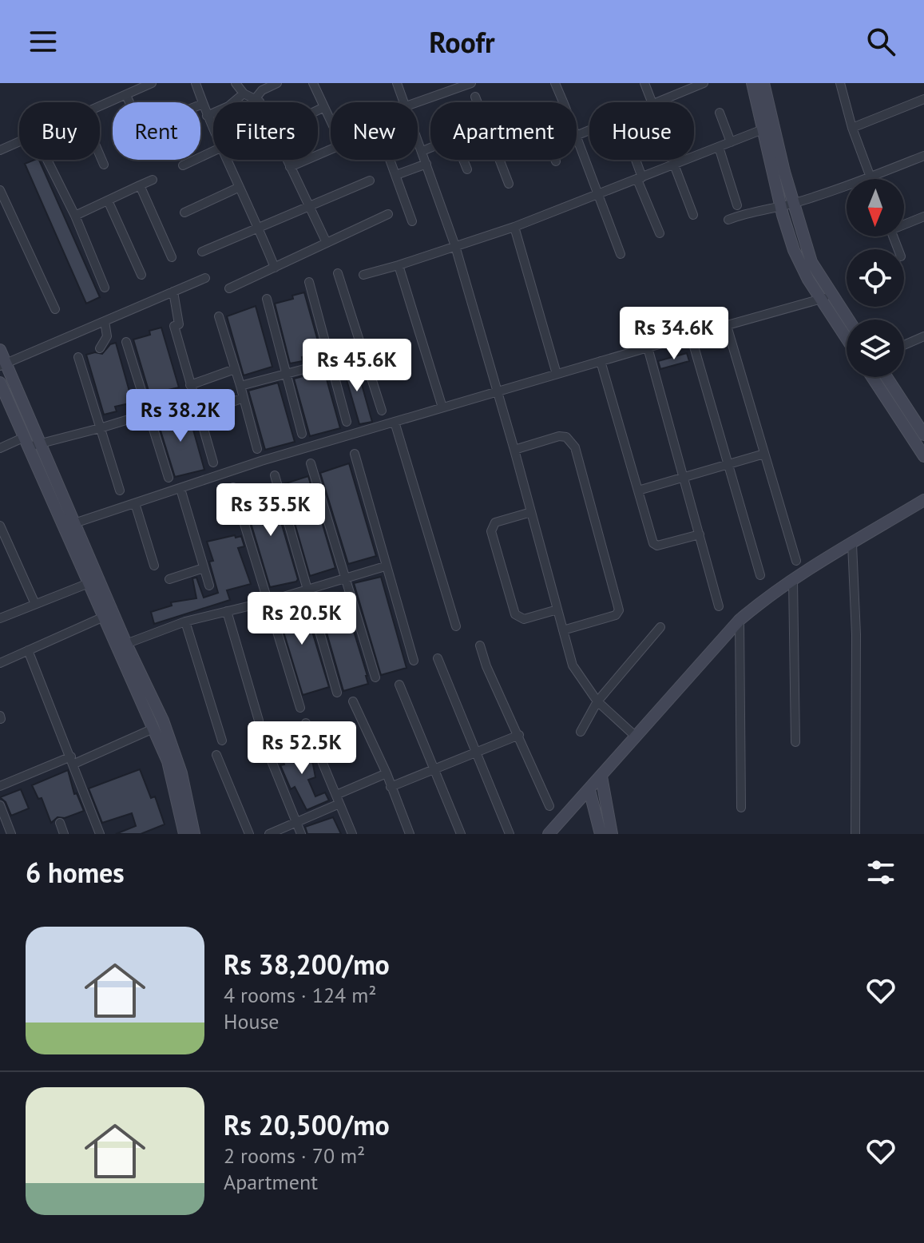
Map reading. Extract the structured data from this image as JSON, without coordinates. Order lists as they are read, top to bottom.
{
  "north": "bottom",
  "page": {
    "header": "Roofr",
    "chip": [
      "Buy",
      "Rent",
      "Filters",
      "New",
      "Apartment",
      "House"
    ],
    "price": [
      "Rs 34.6K",
      "Rs 45.6K",
      "Rs 38.2K",
      "Rs 35.5K",
      "Rs 20.5K",
      "Rs 52.5K"
    ],
    "heading": "6 homes",
    "list": [
      {
        "name": "Rs 38,200/mo",
        "note": "4 rooms · 124 m² · House"
      },
      {
        "name": "Rs 20,500/mo",
        "note": "2 rooms · 70 m² · Apartment"
      }
    ]
  }
}
